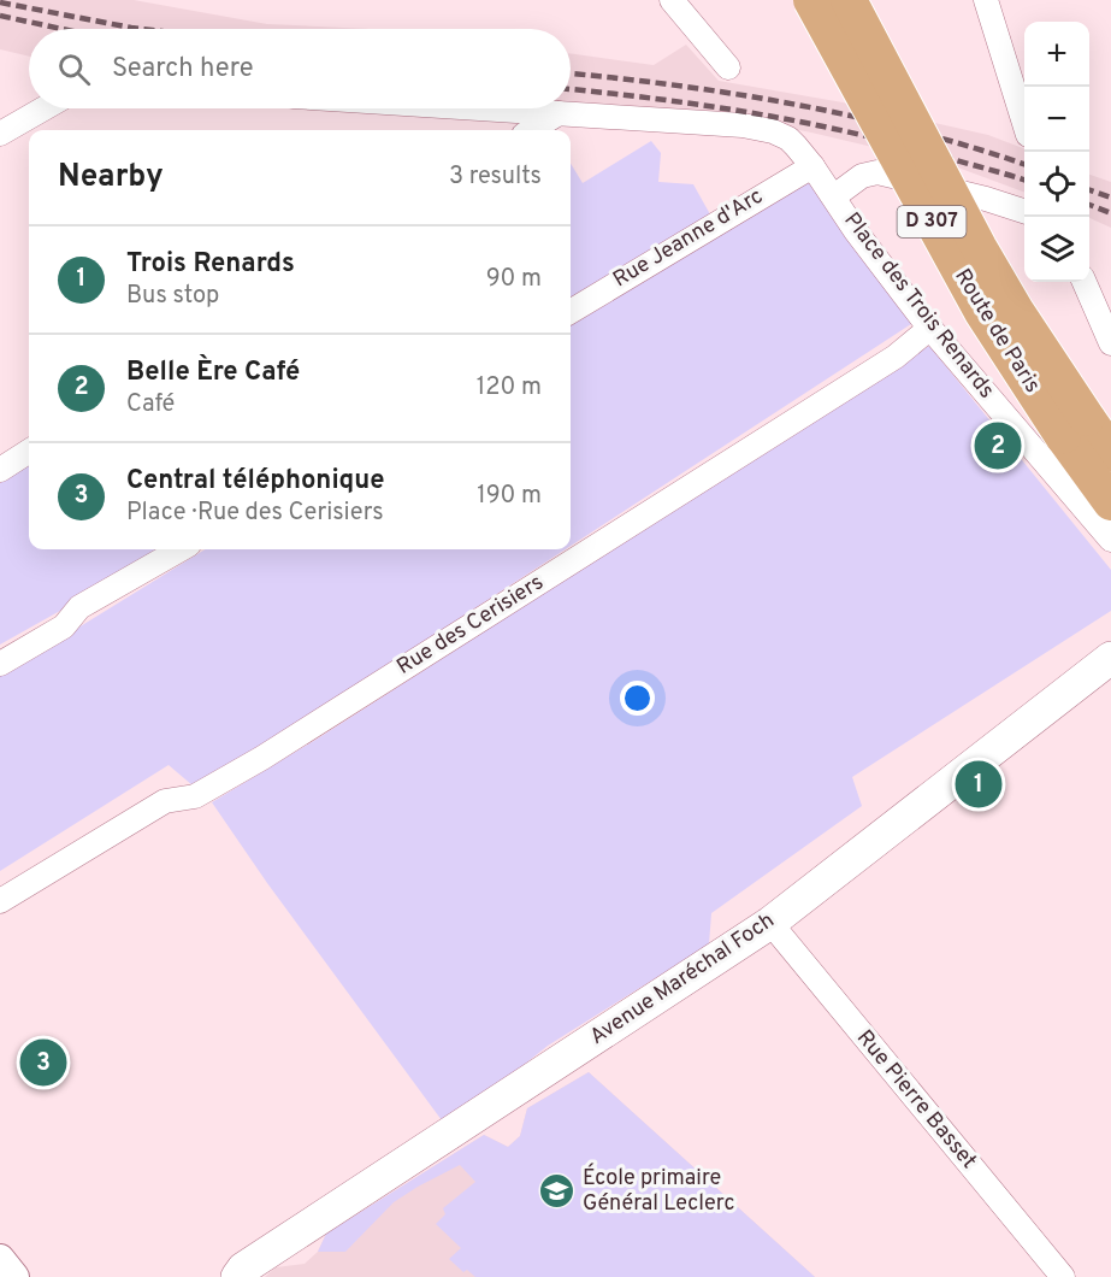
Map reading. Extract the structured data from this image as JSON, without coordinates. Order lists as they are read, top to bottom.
{
  "streets": {
    "main road": ["D 307", "Route de Paris", "Avenue Maréchal Foch"],
    "street": [
      "Rue Jeanne d'Arc",
      "Place des Trois Renards",
      "Rue des Cerisiers",
      "Rue Pierre Basset"
    ]
  },
  "crossings": [
    ["Place des Trois Renards", "Rue des Cerisiers"],
    ["Avenue Maréchal Foch", "Rue Pierre Basset"]
  ],
  "places": {
    "school or university": ["École primaire Général Leclerc"]
  },
  "page": {
    "map_buttons": ["+", "−"],
    "search": "Search here",
    "heading": ["Nearby", "3 results"],
    "list": [
      {
        "mark": "1",
        "name": "Trois Renards",
        "note": "Bus stop",
        "value": "90 m"
      },
      {
        "mark": "2",
        "name": "Belle Ère Café",
        "note": "Café",
        "value": "120 m"
      },
      {
        "mark": "3",
        "name": "Central téléphonique",
        "note": "Place · Rue des Cerisiers",
        "value": "190 m"
      }
    ],
    "pins": ["2", "1", "3"]
  }
}
